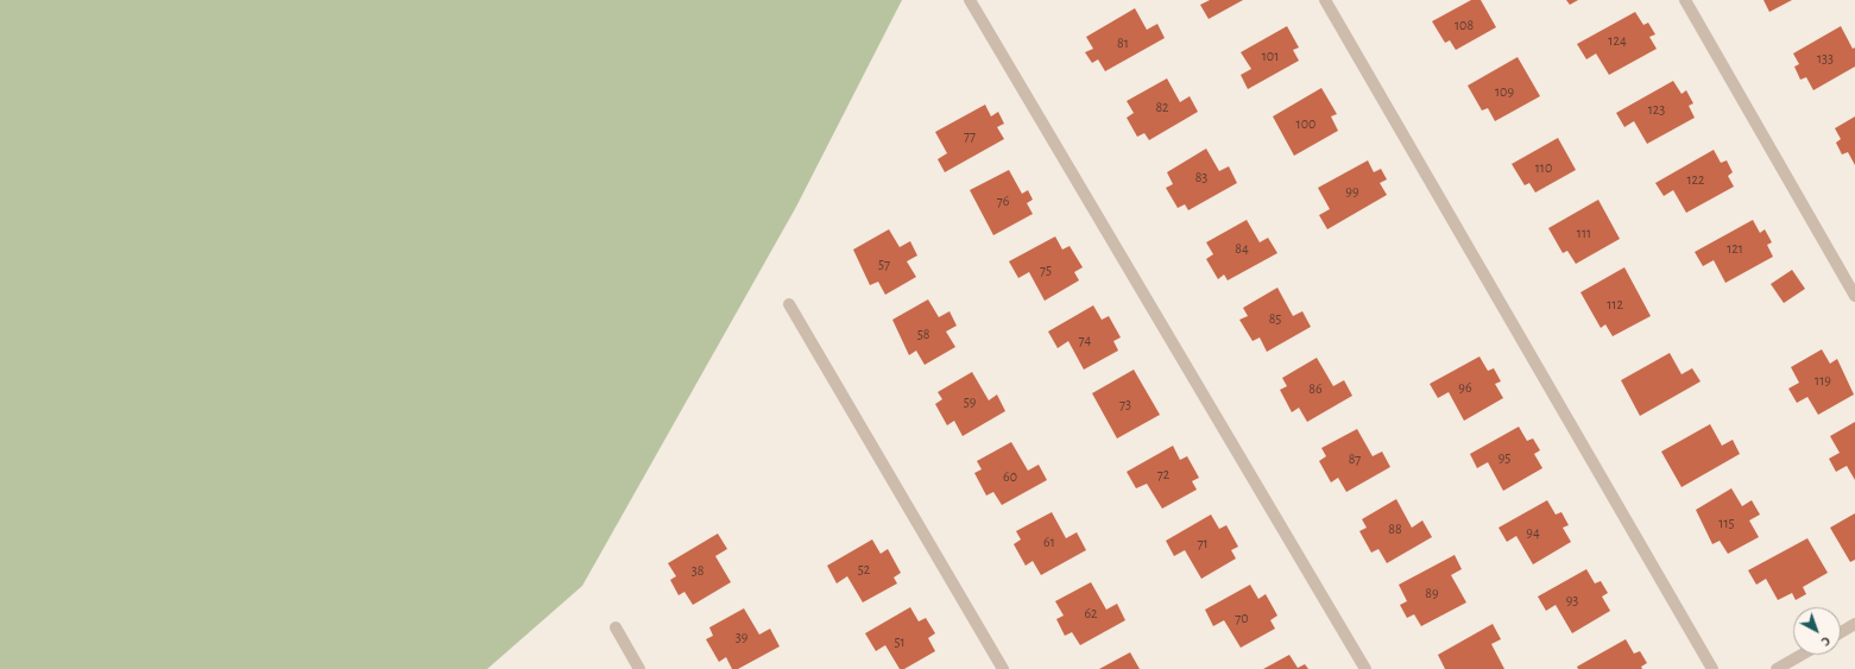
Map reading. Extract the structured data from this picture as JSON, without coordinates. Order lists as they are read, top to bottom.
{
  "house_numbers": [
    "108",
    "124",
    "81",
    "101",
    "133",
    "109",
    "82",
    "123",
    "100",
    "77",
    "110",
    "83",
    "122",
    "99",
    "76",
    "111",
    "84",
    "121",
    "57",
    "75",
    "112",
    "85",
    "58",
    "74",
    "119",
    "96",
    "86",
    "59",
    "73",
    "95",
    "87",
    "72",
    "60",
    "115",
    "88",
    "94",
    "61",
    "71",
    "52",
    "38",
    "89",
    "93",
    "62",
    "70",
    "39",
    "51"
  ],
  "north": "bottom right"
}
